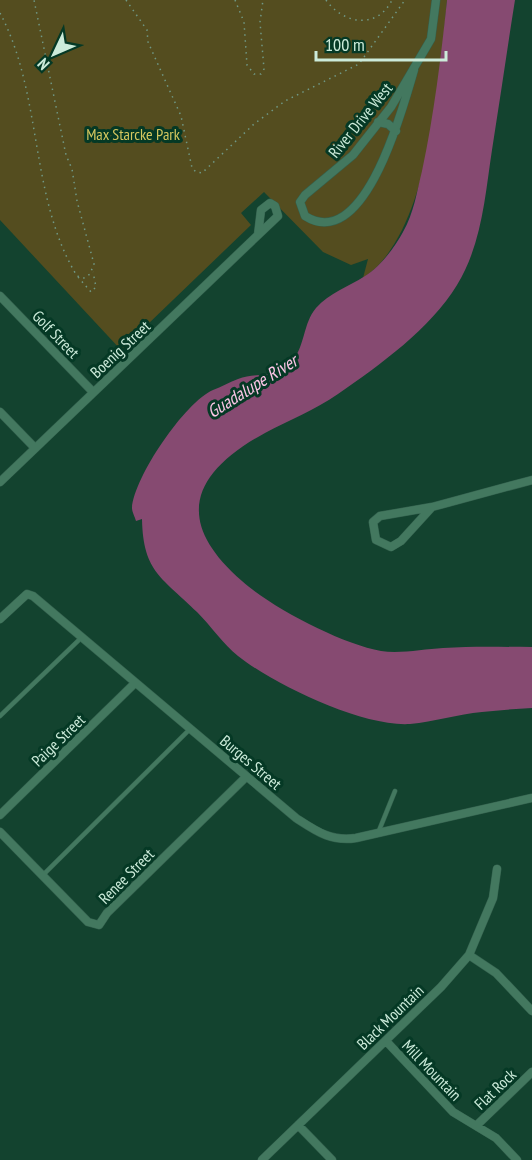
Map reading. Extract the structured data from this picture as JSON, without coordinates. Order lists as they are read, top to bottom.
{
  "streets": {
    "street": [
      "River Drive West",
      "Golf Street",
      "Boenig Street",
      "Paige Street",
      "Burges Street",
      "Renee Street",
      "Black Mountain",
      "Mill Mountain",
      "Flat Rock"
    ]
  },
  "crossings": [
    ["Golf Street", "Boenig Street"],
    ["Paige Street", "Burges Street"],
    ["Burges Street", "Renee Street"],
    ["Black Mountain", "Mill Mountain"],
    ["Mill Mountain", "Flat Rock"]
  ],
  "water": ["Guadalupe River"],
  "parks": ["Max Starcke Park"],
  "scale_bar": "100 m",
  "north": "bottom left"
}
